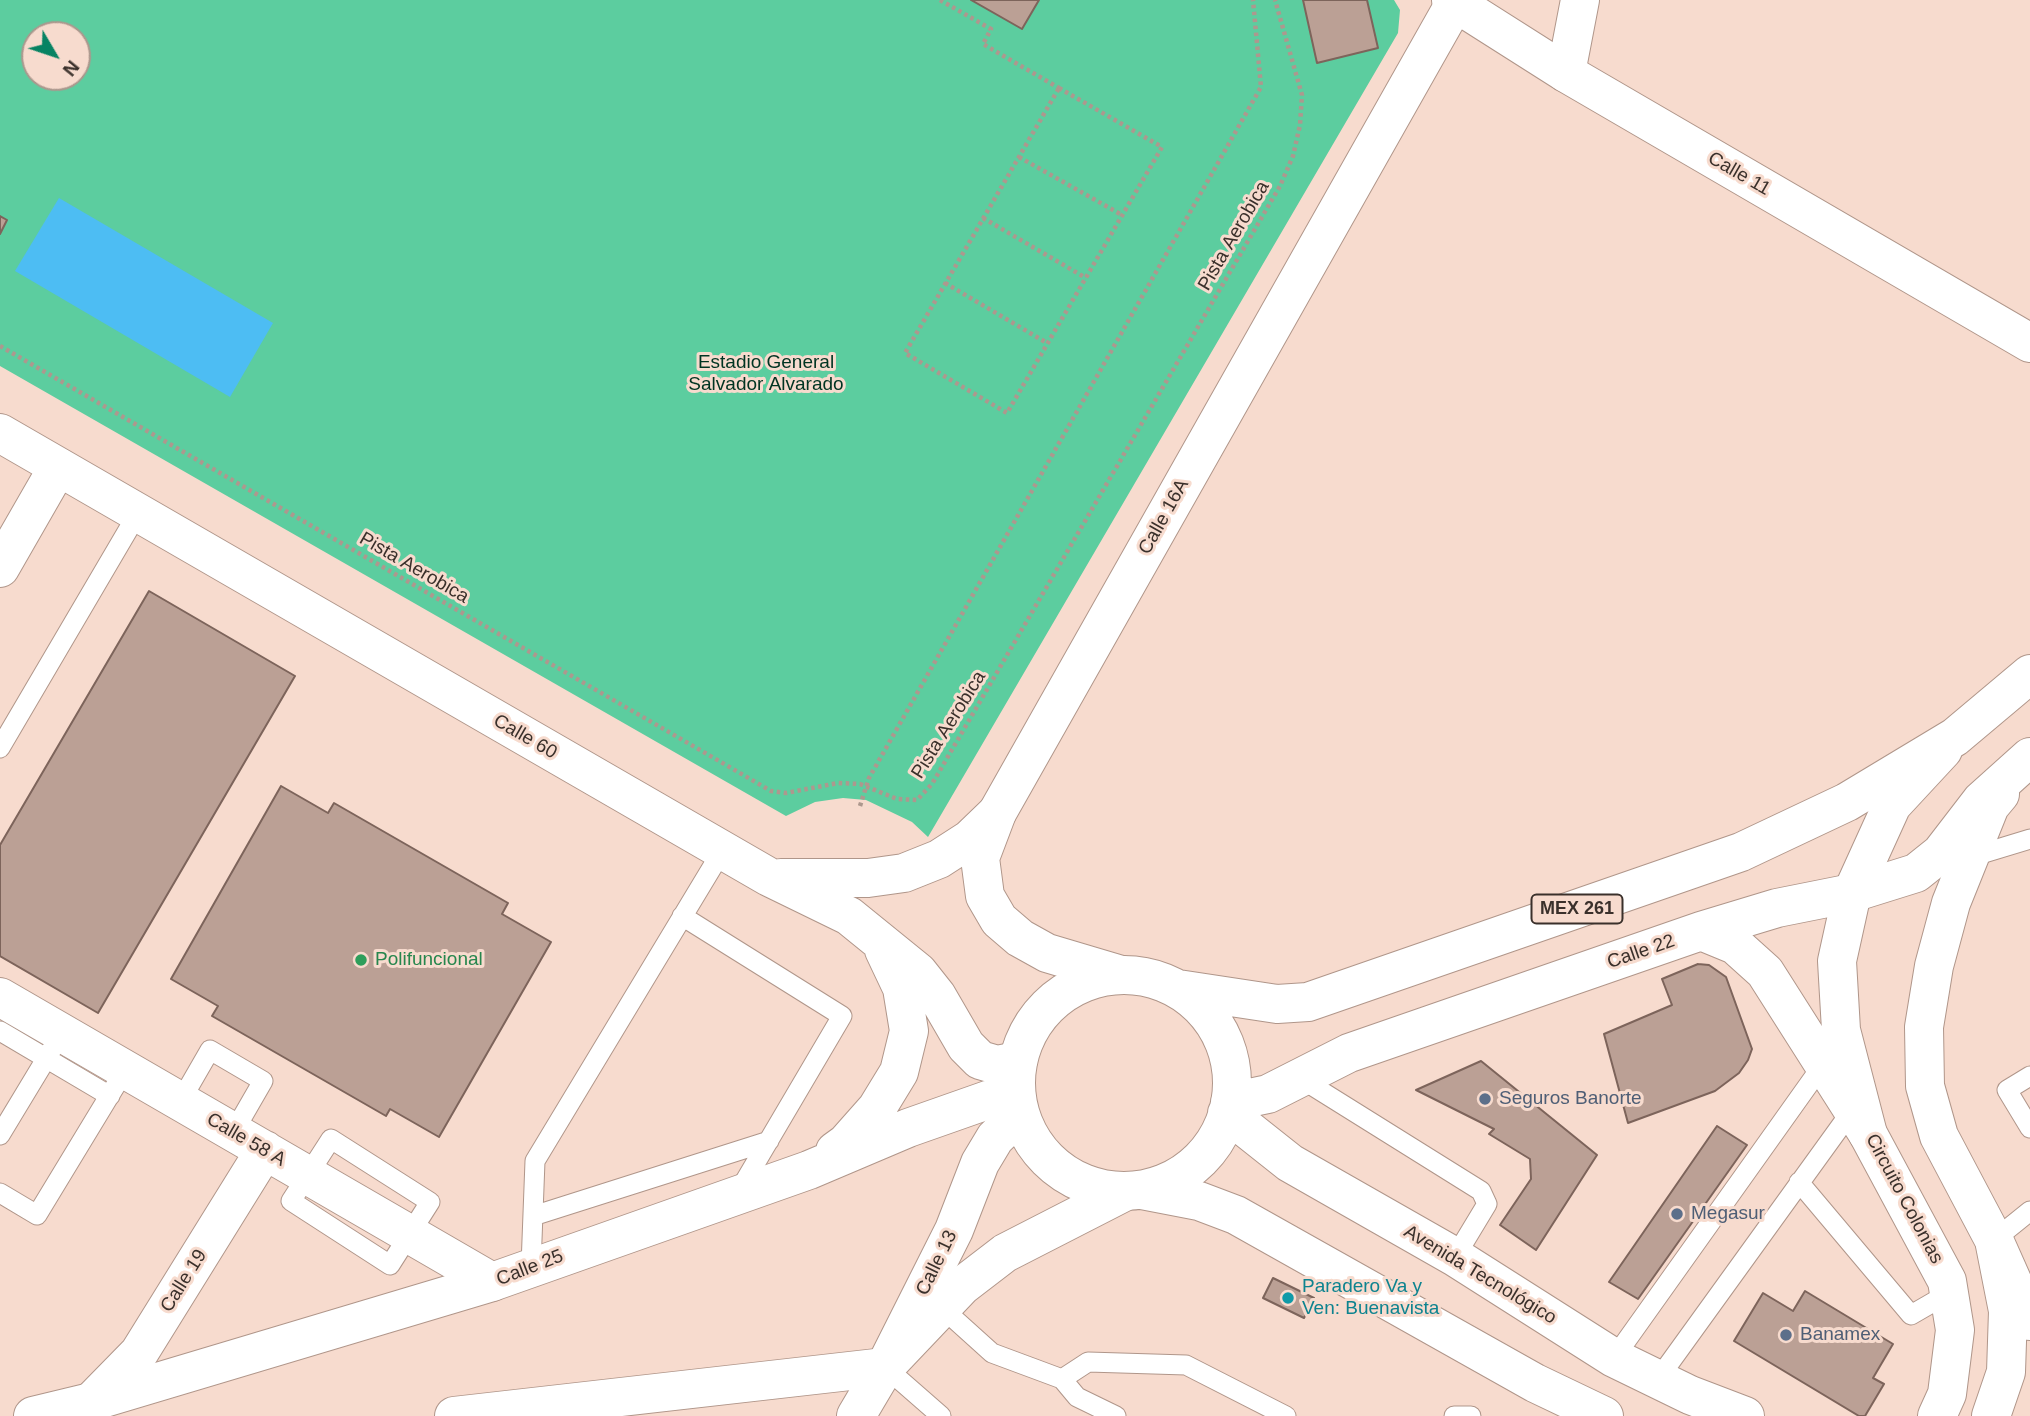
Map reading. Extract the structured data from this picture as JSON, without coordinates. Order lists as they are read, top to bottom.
{
  "streets": {
    "main road": [
      "Calle 11",
      "Calle 16A",
      "Calle 60",
      "MEX 261",
      "Calle 22",
      "Calle 58 A",
      "Circuito Colonias",
      "Calle 13",
      "Calle 25",
      "Avenida Tecnológico",
      "Calle 19"
    ],
    "path": ["Pista Aerobica"]
  },
  "crossings": [
    ["Calle 11", "Calle 16A"],
    ["Calle 16A", "Calle 60"],
    ["Calle 16A", "MEX 261"],
    ["Calle 16A", "Calle 22"],
    ["Calle 16A", "Calle 13"],
    ["Calle 16A", "Calle 25"],
    ["Calle 16A", "Avenida Tecnológico"],
    ["Calle 60", "MEX 261"],
    ["Calle 60", "Calle 22"],
    ["Calle 60", "Calle 13"],
    ["Calle 60", "Calle 25"],
    ["Calle 60", "Avenida Tecnológico"],
    ["MEX 261", "Calle 22"],
    ["MEX 261", "Circuito Colonias"],
    ["MEX 261", "Calle 13"],
    ["MEX 261", "Calle 25"],
    ["MEX 261", "Avenida Tecnológico"],
    ["Calle 22", "Circuito Colonias"],
    ["Calle 22", "Calle 13"],
    ["Calle 22", "Calle 25"],
    ["Calle 22", "Avenida Tecnológico"],
    ["Calle 58 A", "Calle 25"],
    ["Calle 58 A", "Calle 19"],
    ["Calle 13", "Calle 25"],
    ["Calle 13", "Avenida Tecnológico"],
    ["Calle 25", "Avenida Tecnológico"],
    ["Calle 25", "Calle 19"]
  ],
  "parks": ["Estadio General Salvador Alvarado"],
  "places": [
    "Polifuncional",
    "Seguros Banorte",
    "Megasur",
    "Paradero Va y Ven: Buenavista",
    "Banamex"
  ],
  "north": "bottom right"
}
